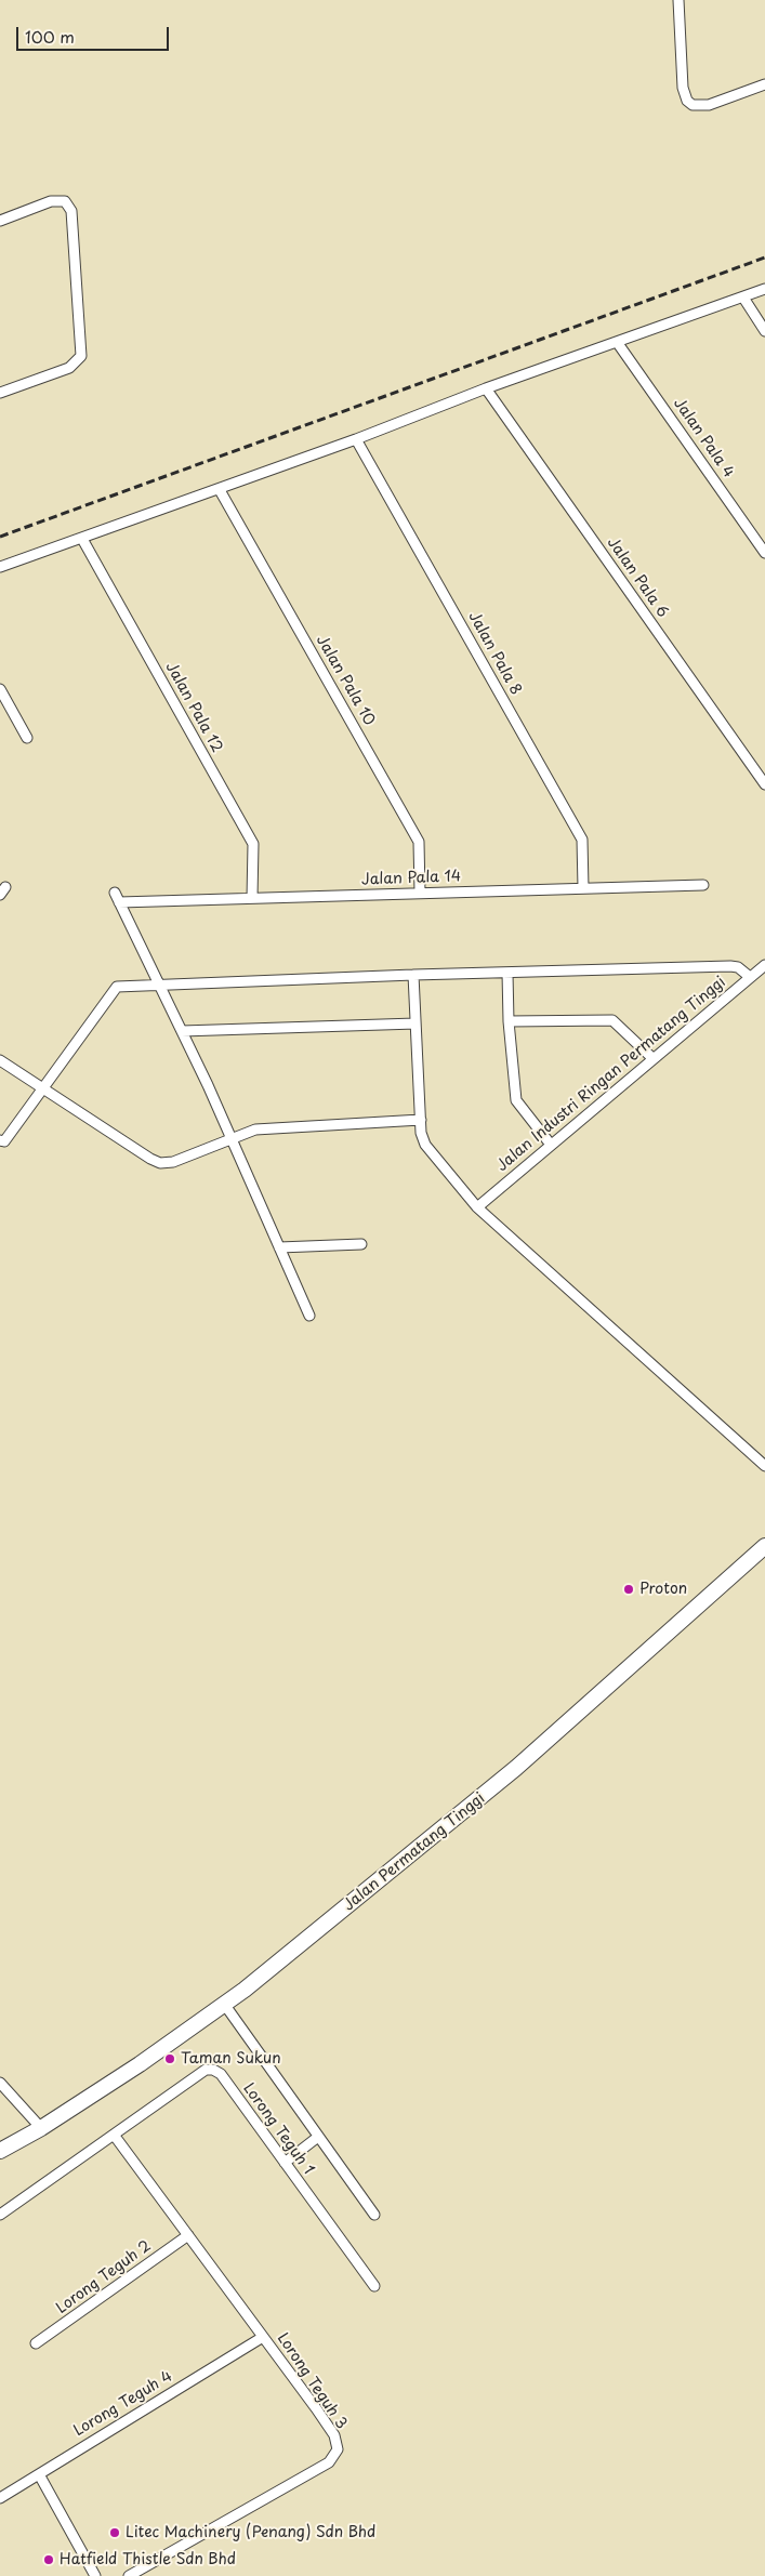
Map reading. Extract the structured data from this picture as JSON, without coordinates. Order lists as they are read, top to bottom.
{
  "streets": {
    "highway": ["Jalan Permatang Tinggi"],
    "street": [
      "Jalan Pala 4",
      "Jalan Pala 6",
      "Jalan Pala 8",
      "Jalan Pala 10",
      "Jalan Pala 12",
      "Jalan Pala 14",
      "Jalan Industri Ringan Permatang Tinggi",
      "Lorong Teguh 1",
      "Lorong Teguh 2",
      "Lorong Teguh 3",
      "Lorong Teguh 4"
    ]
  },
  "crossings": [
    ["Jalan Pala 8", "Jalan Pala 14"],
    ["Jalan Pala 10", "Jalan Pala 14"],
    ["Jalan Pala 12", "Jalan Pala 14"],
    ["Lorong Teguh 1", "Lorong Teguh 3"],
    ["Lorong Teguh 2", "Lorong Teguh 3"],
    ["Lorong Teguh 3", "Lorong Teguh 4"]
  ],
  "places": [
    "Proton",
    "Taman Sukun",
    "Litec Machinery (Penang) Sdn Bhd",
    "Hatfield Thistle Sdn Bhd"
  ],
  "scale_bar": "100 m"
}
